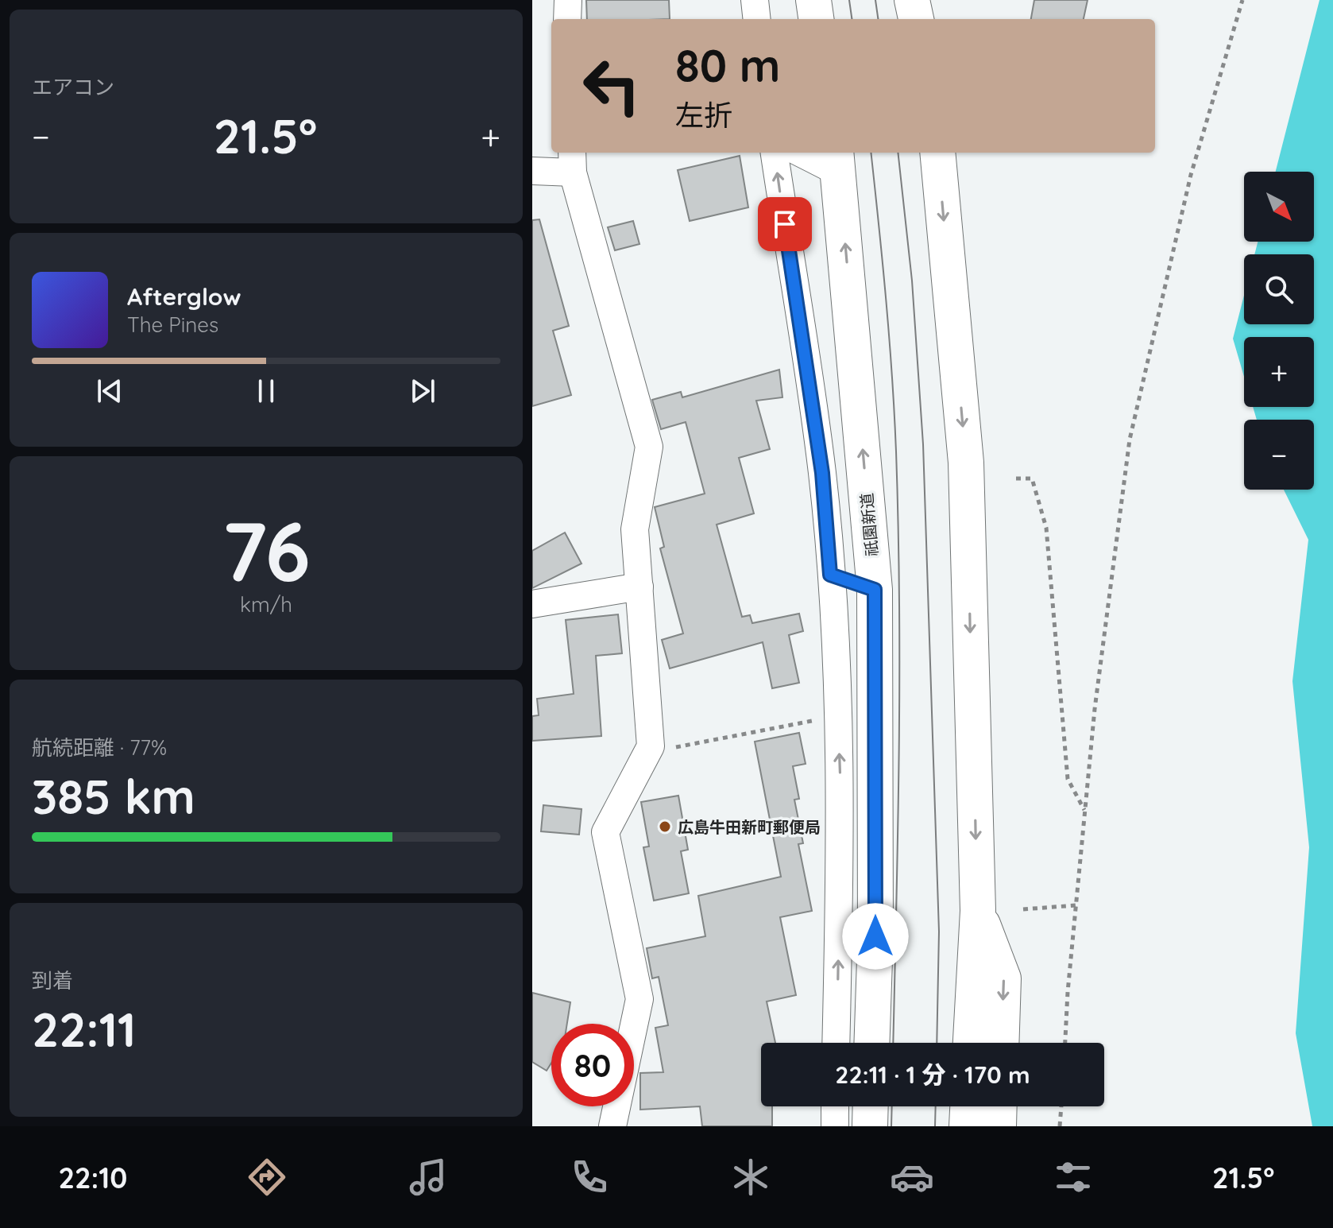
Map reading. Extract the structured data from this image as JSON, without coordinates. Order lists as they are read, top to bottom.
{
  "streets": {
    "highway": ["祇園新道"]
  },
  "places": ["広島牛田新町郵便局"],
  "north": "bottom right",
  "page": {
    "tile": [
      "エアコン",
      ["76", "km/h"],
      ["航続距離 · 77%", "385 km"],
      ["到着", "22:11"]
    ],
    "turn": ["80 m", "左折"],
    "heat": ["−", "21.5°", "+"],
    "map_buttons": ["+", "−"],
    "song": ["Afterglow", "The Pines"],
    "limit": "80",
    "trip": "22:11 · 1 分 · 170 m",
    "tabs": ["22:10", "21.5°"]
  }
}
